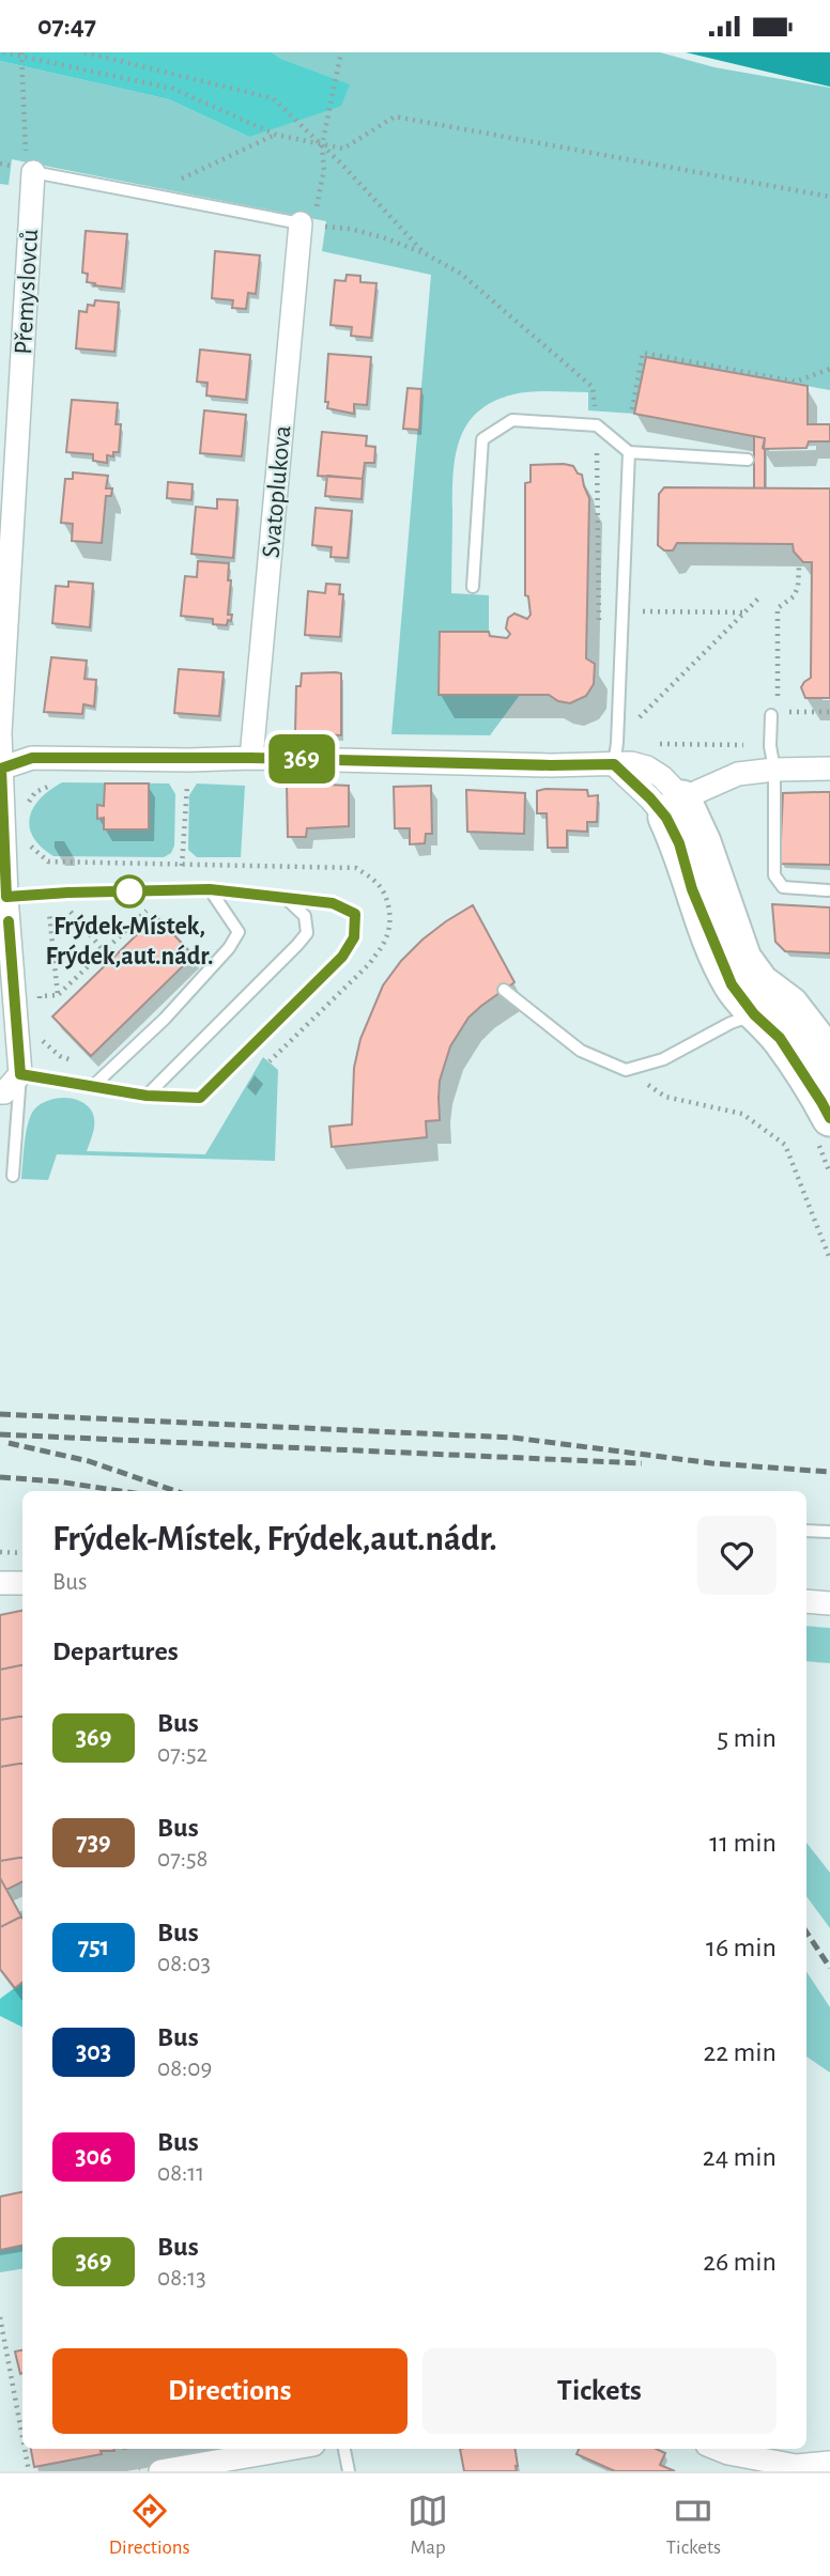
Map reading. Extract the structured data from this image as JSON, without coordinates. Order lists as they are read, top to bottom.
{
  "streets": {
    "street": ["Přemyslovců", "Svatoplukova"]
  },
  "places": ["Frýdek-Místek, Frýdek,aut.nádr."],
  "lines": ["bus line 369"],
  "page": {
    "status": "07:47",
    "on_map": "369",
    "heading": [
      ["Frýdek-Místek, Frýdek,aut.nádr.", "Bus"],
      "Departures"
    ],
    "list": [
      {
        "mark": "369",
        "name": "Bus",
        "note": "07:52",
        "value": "5 min"
      },
      {
        "mark": "739",
        "name": "Bus",
        "note": "07:58",
        "value": "11 min"
      },
      {
        "mark": "751",
        "name": "Bus",
        "note": "08:03",
        "value": "16 min"
      },
      {
        "mark": "303",
        "name": "Bus",
        "note": "08:09",
        "value": "22 min"
      },
      {
        "mark": "306",
        "name": "Bus",
        "note": "08:11",
        "value": "24 min"
      },
      {
        "mark": "369",
        "name": "Bus",
        "note": "08:13",
        "value": "26 min"
      }
    ],
    "buttons": ["Directions", "Tickets"],
    "tabs": ["Directions", "Map", "Tickets"]
  }
}
